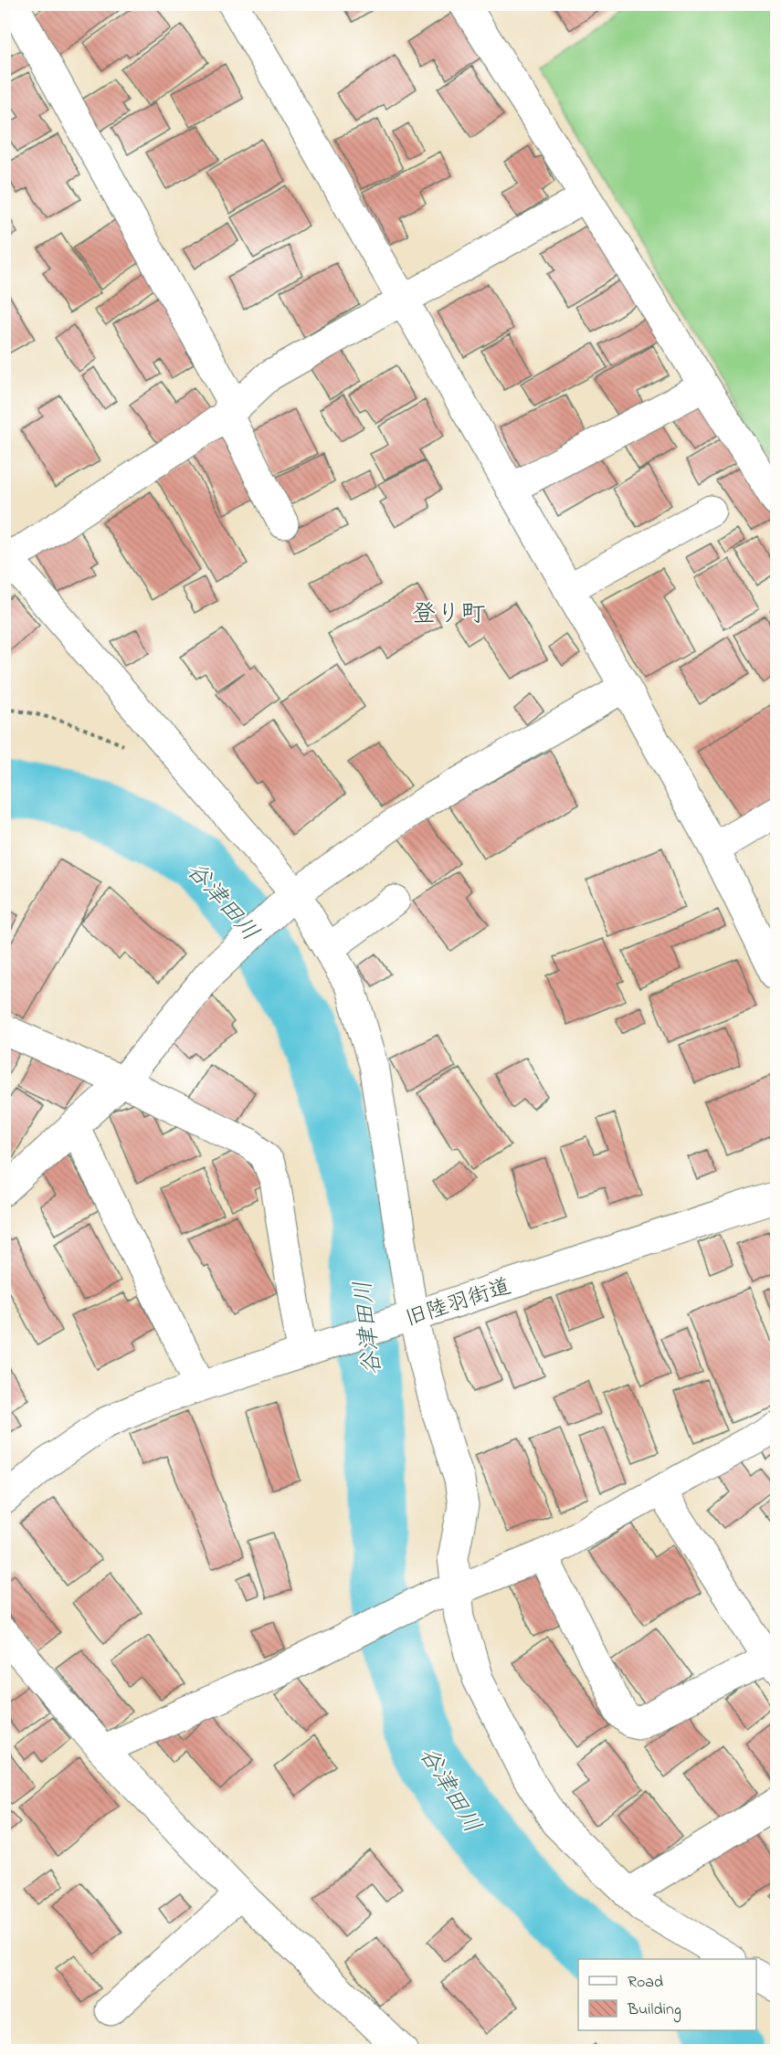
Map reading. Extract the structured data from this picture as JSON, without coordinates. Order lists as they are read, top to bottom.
{
  "streets": {
    "street": ["旧陸羽街道"]
  },
  "districts": ["登り町"],
  "water": ["谷津田川"],
  "legend": ["Road", "Building"]
}
